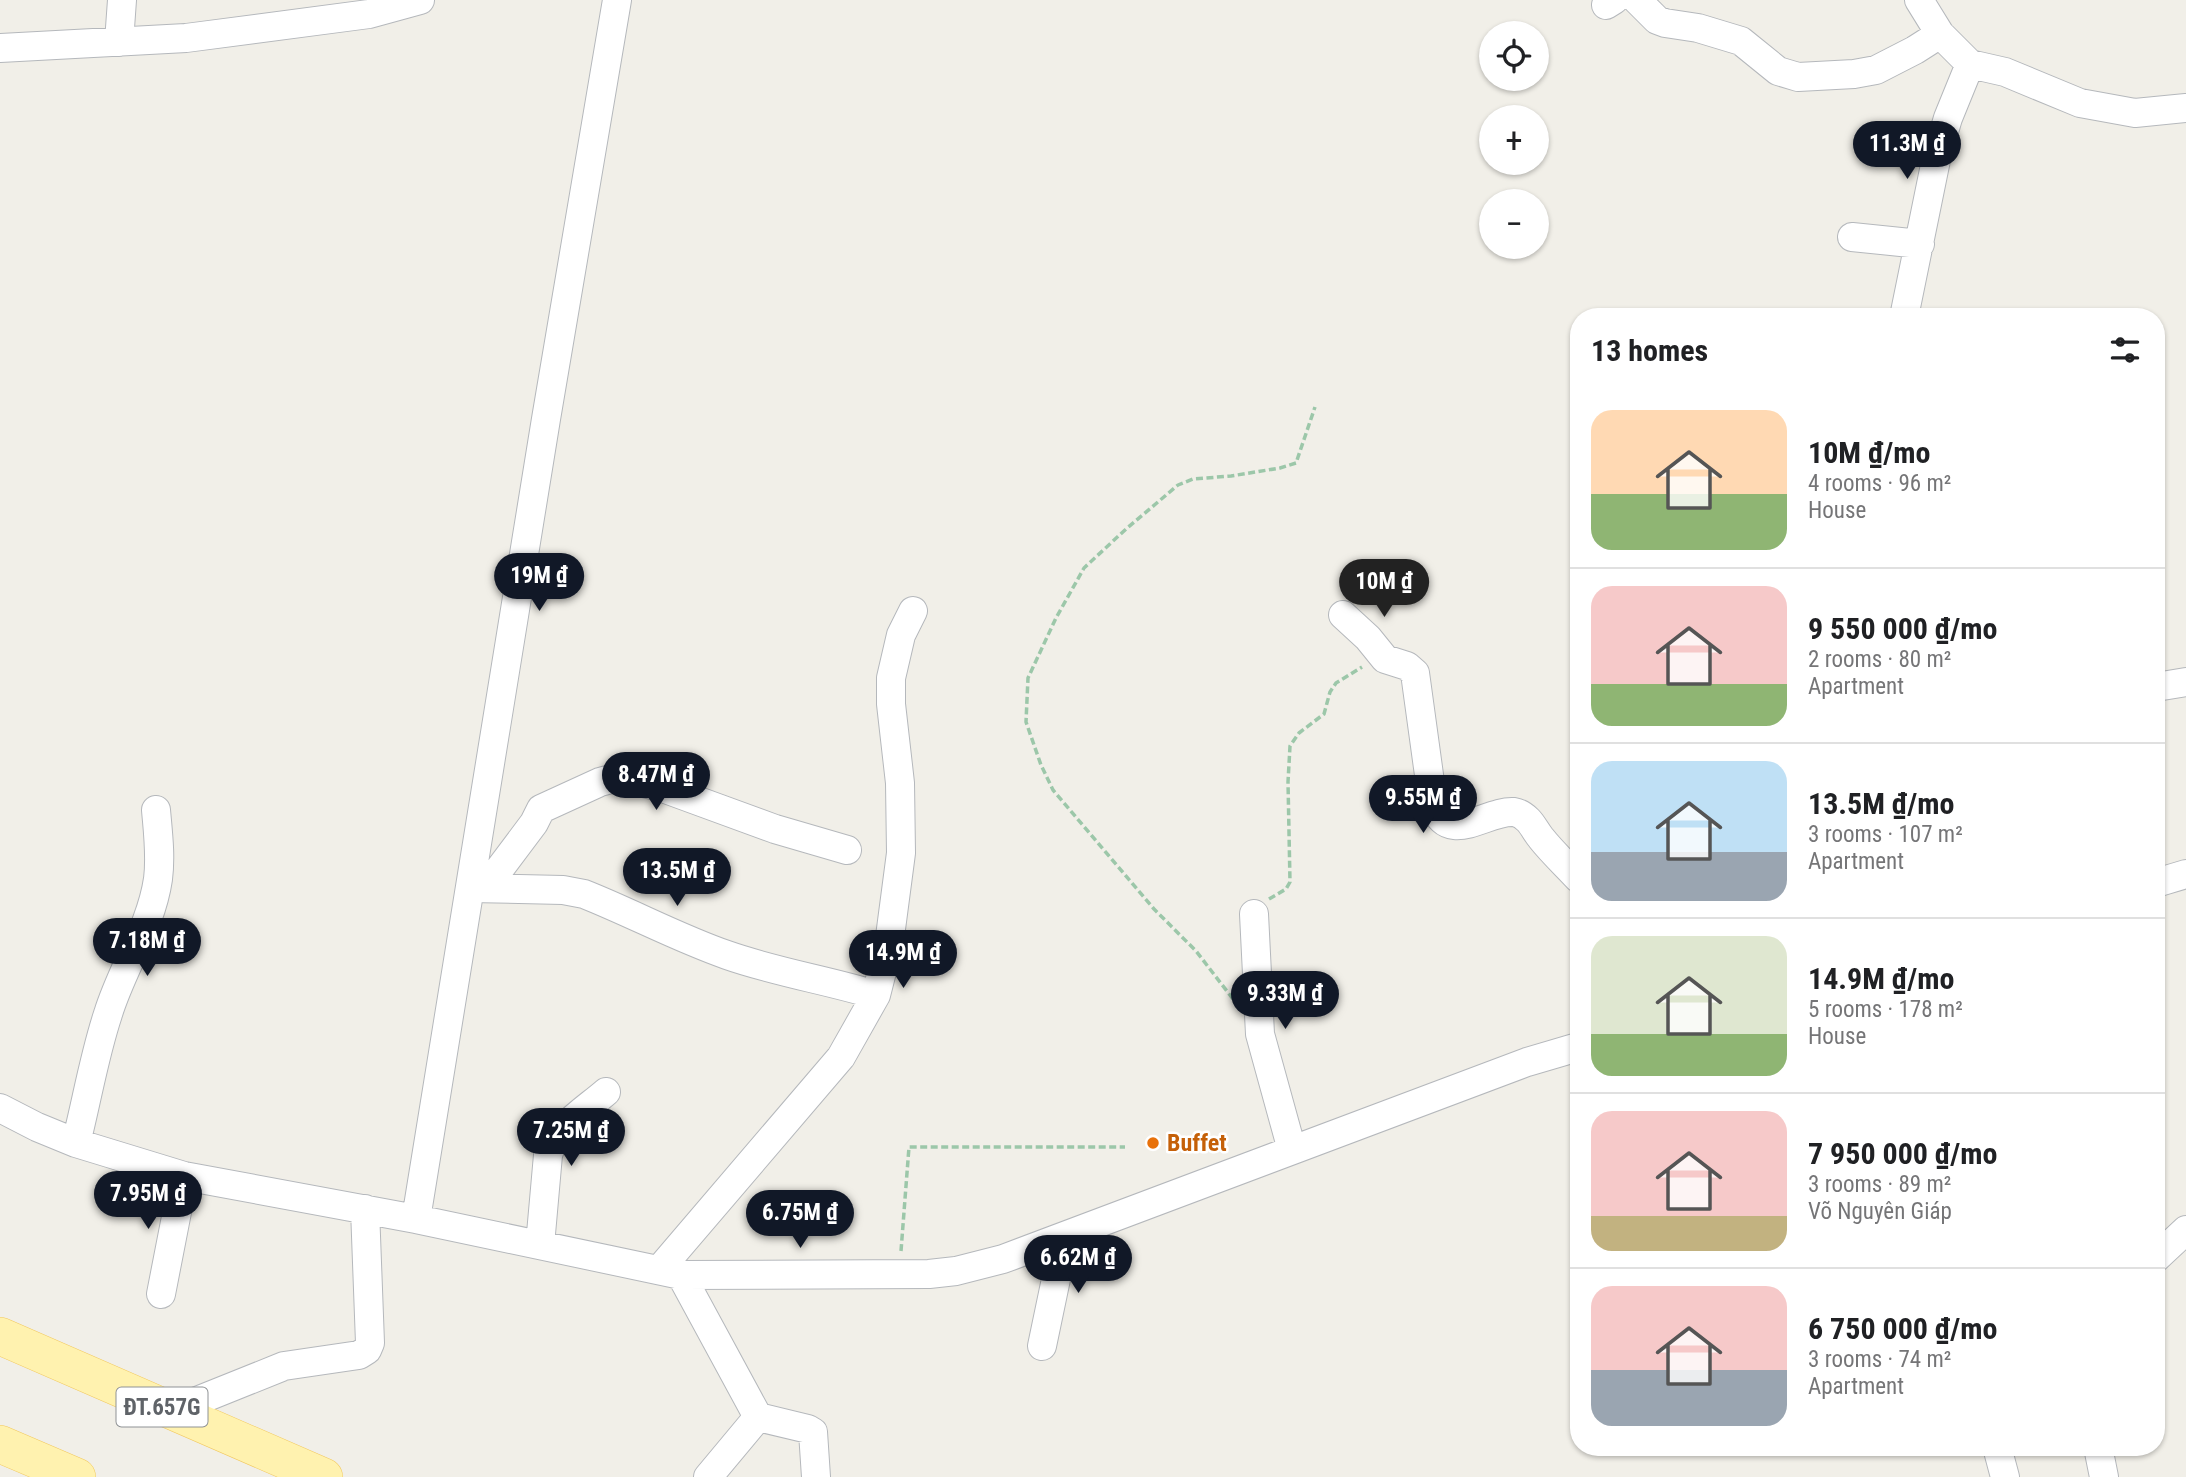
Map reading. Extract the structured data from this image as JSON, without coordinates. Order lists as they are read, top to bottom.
{
  "streets": {
    "main road": ["ĐT.657G"]
  },
  "places": ["Buffet"],
  "page": {
    "map_buttons": ["+", "−"],
    "price": [
      "11.3M ₫",
      "19M ₫",
      "10M ₫",
      "8.47M ₫",
      "9.55M ₫",
      "13.5M ₫",
      "7.18M ₫",
      "14.9M ₫",
      "9.33M ₫",
      "7.25M ₫",
      "7.95M ₫",
      "6.75M ₫",
      "6.62M ₫"
    ],
    "heading": "13 homes",
    "list": [
      {
        "name": "10M ₫/mo",
        "note": "4 rooms · 96 m² · House"
      },
      {
        "name": "9 550 000 ₫/mo",
        "note": "2 rooms · 80 m² · Apartment"
      },
      {
        "name": "13.5M ₫/mo",
        "note": "3 rooms · 107 m² · Apartment"
      },
      {
        "name": "14.9M ₫/mo",
        "note": "5 rooms · 178 m² · House"
      },
      {
        "name": "7 950 000 ₫/mo",
        "note": "3 rooms · 89 m² · Võ Nguyên Giáp"
      },
      {
        "name": "6 750 000 ₫/mo",
        "note": "3 rooms · 74 m² · Apartment"
      }
    ]
  }
}
